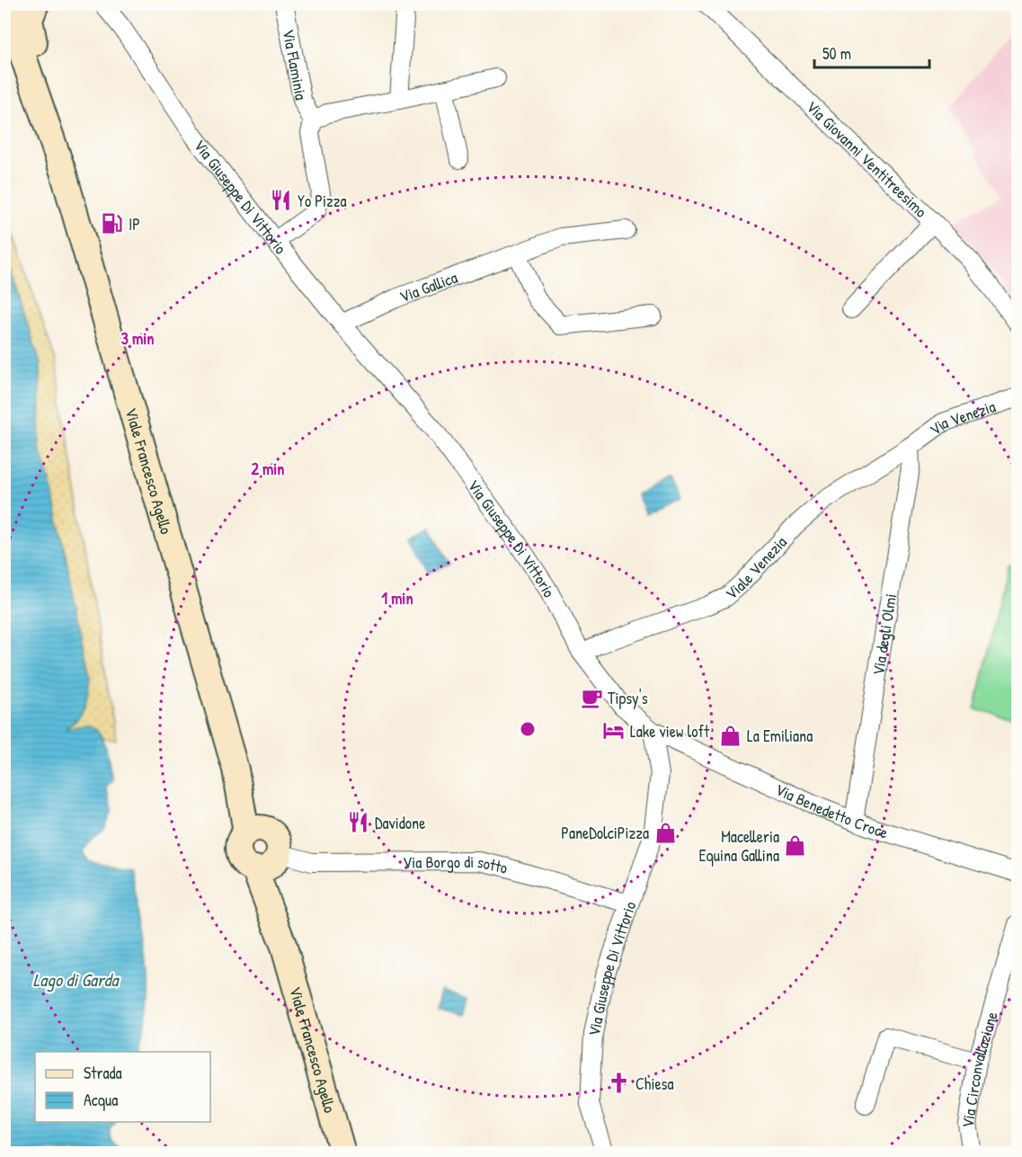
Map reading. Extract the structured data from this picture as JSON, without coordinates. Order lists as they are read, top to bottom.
{
  "streets": {
    "main road": ["Viale Francesco Agello"],
    "street": [
      "Via Flaminia",
      "Via Giovanni Ventitreesimo",
      "Via Giuseppe Di Vittorio",
      "Via Gallica",
      "Via Venezia",
      "Viale Venezia",
      "Via degli Olmi",
      "Via Benedetto Croce",
      "Via Borgo di sotto",
      "Via Circonvallazione"
    ]
  },
  "crossings": [
    ["Via Flaminia", "Via Giuseppe Di Vittorio"],
    ["Via Giuseppe Di Vittorio", "Via Gallica"],
    ["Via Giuseppe Di Vittorio", "Viale Venezia"],
    ["Via Giuseppe Di Vittorio", "Via Benedetto Croce"],
    ["Via Giuseppe Di Vittorio", "Via Borgo di sotto"],
    ["Via Venezia", "Viale Venezia"],
    ["Via Venezia", "Via degli Olmi"],
    ["Viale Francesco Agello", "Via Borgo di sotto"],
    ["Viale Venezia", "Via degli Olmi"],
    ["Via degli Olmi", "Via Benedetto Croce"]
  ],
  "water": ["Lago di Garda"],
  "places": {
    "restaurant": ["Yo Pizza", "Davidone"],
    "fuel station": ["IP"],
    "cafe": ["Tipsy's"],
    "hotel": ["Lake view loft"],
    "shop": ["La Emiliana", "PaneDolciPizza", "Macelleria Equina Gallina"],
    "church": ["Chiesa"]
  },
  "legend": ["Strada", "Acqua"],
  "scale_bar": "50 m",
  "rings": ["3 min", "2 min", "1 min"]
}
